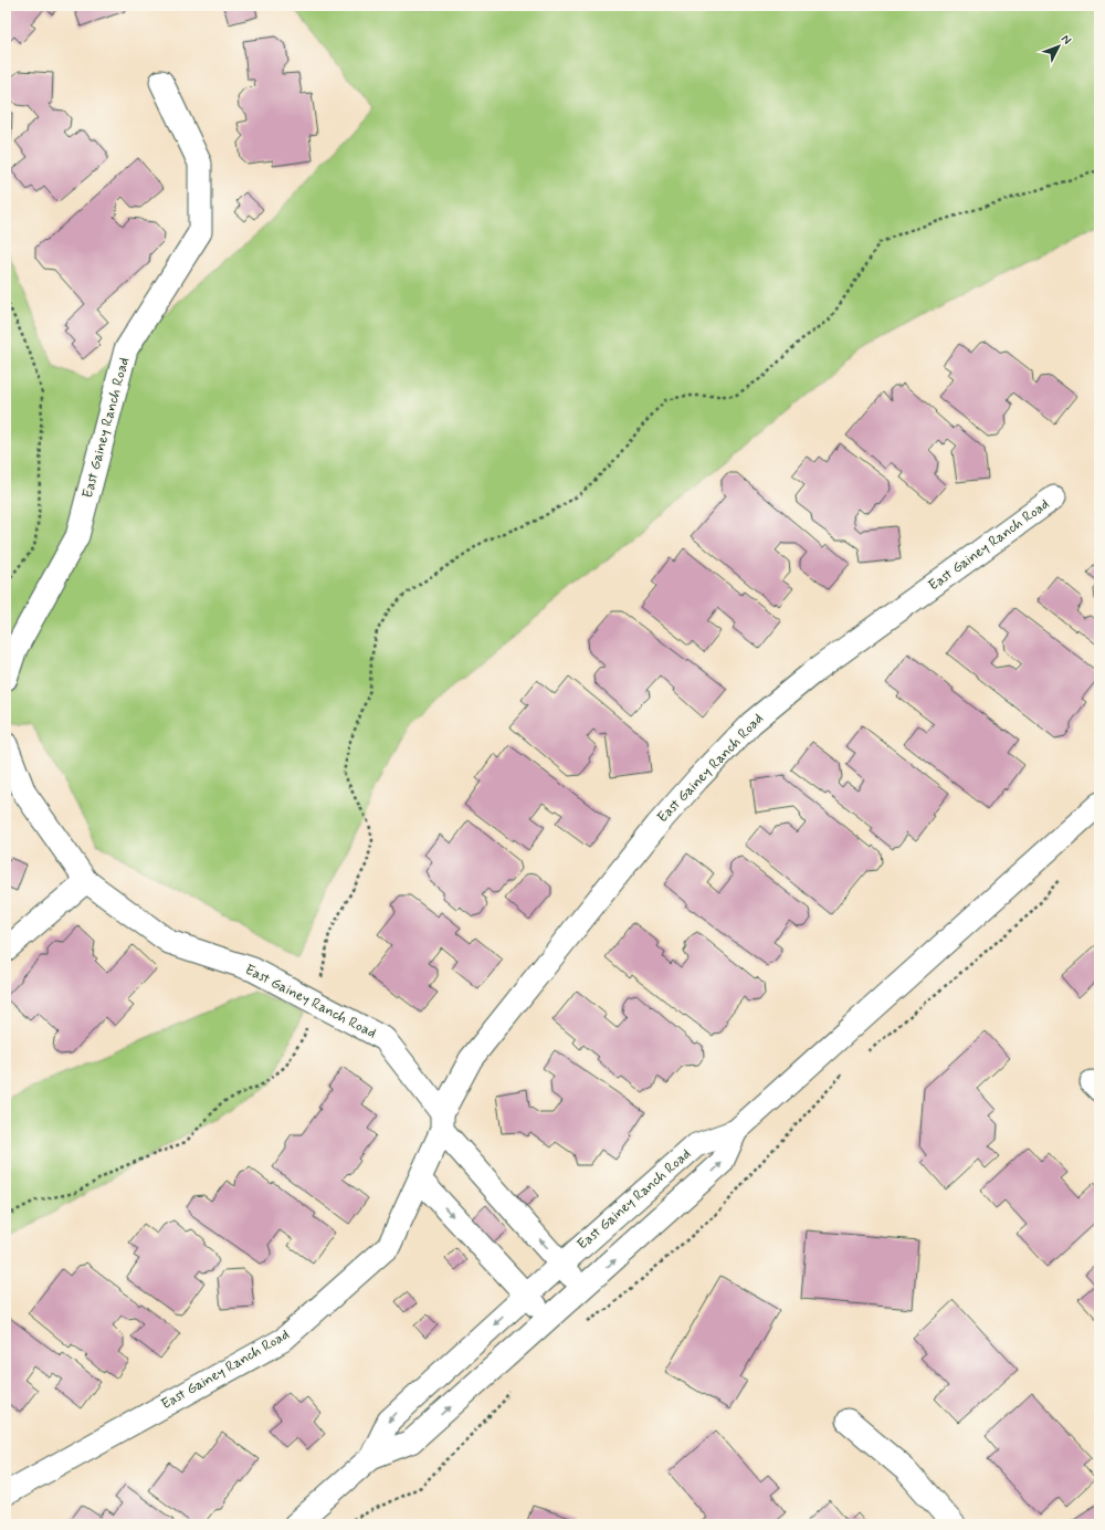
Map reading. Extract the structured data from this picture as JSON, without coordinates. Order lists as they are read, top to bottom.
{
  "streets": {
    "street": ["East Gainey Ranch Road"]
  },
  "north": "top right"
}
